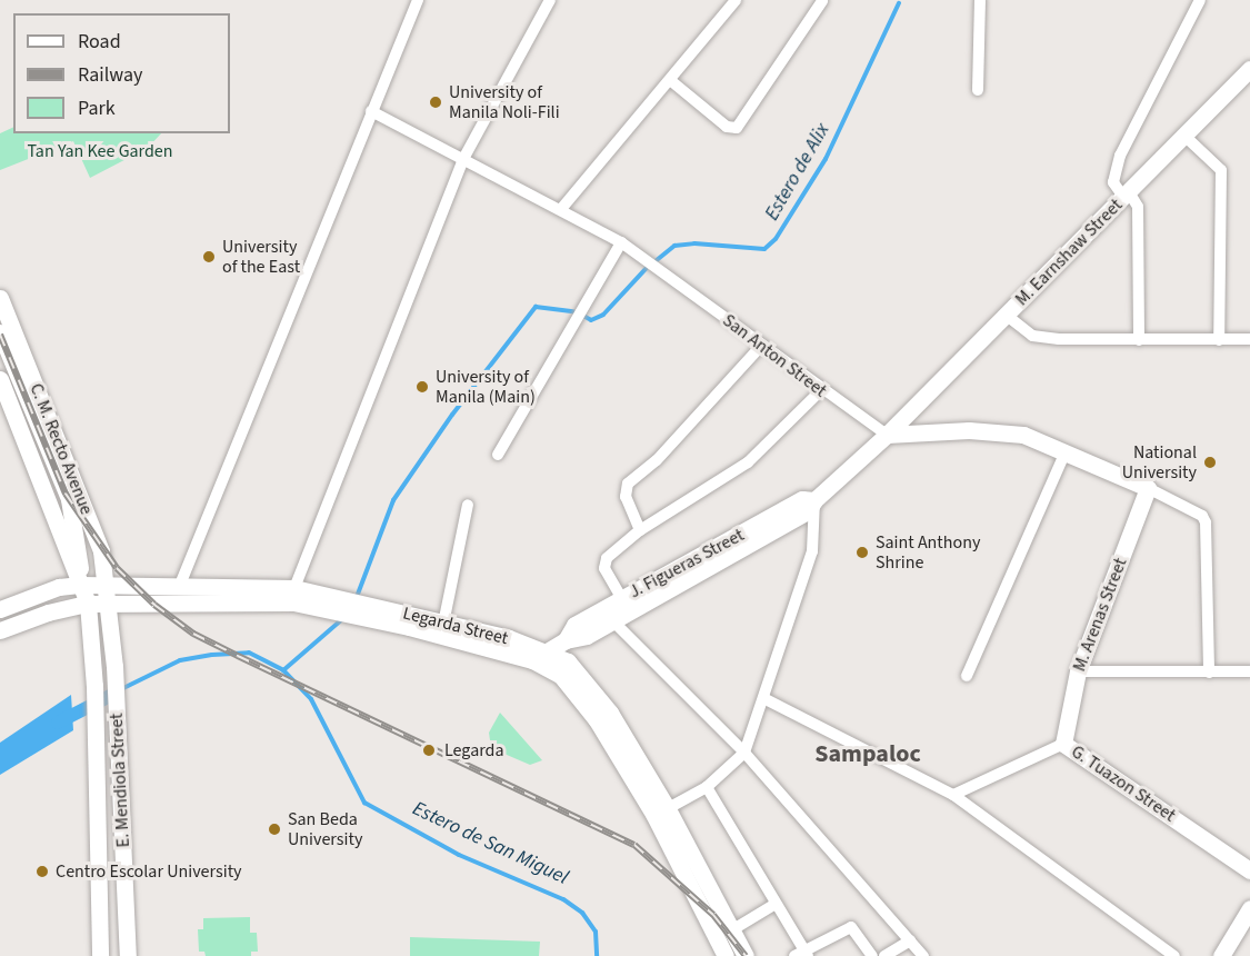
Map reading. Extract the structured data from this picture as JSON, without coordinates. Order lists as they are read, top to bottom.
{
  "streets": {
    "street": [
      "M. Earnshaw Street",
      "San Anton Street",
      "C. M. Recto Avenue",
      "J. Figueras Street",
      "M. Arenas Street",
      "Legarda Street",
      "E. Mendiola Street",
      "G. Tuazon Street"
    ]
  },
  "crossings": [
    ["M. Earnshaw Street", "San Anton Street"],
    ["M. Earnshaw Street", "J. Figueras Street"],
    ["San Anton Street", "J. Figueras Street"],
    ["C. M. Recto Avenue", "Legarda Street"],
    ["C. M. Recto Avenue", "E. Mendiola Street"],
    ["J. Figueras Street", "Legarda Street"],
    ["M. Arenas Street", "G. Tuazon Street"],
    ["Legarda Street", "E. Mendiola Street"]
  ],
  "districts": ["Sampaloc"],
  "water": ["Estero de Alix", "Estero de San Miguel"],
  "parks": ["Tan Yan Kee Garden"],
  "places": [
    "University of Manila Noli-Fili",
    "University of the East",
    "University of Manila (Main)",
    "National University",
    "Saint Anthony Shrine",
    "Legarda",
    "San Beda University",
    "Centro Escolar University"
  ],
  "legend": ["Road", "Railway", "Park"]
}
